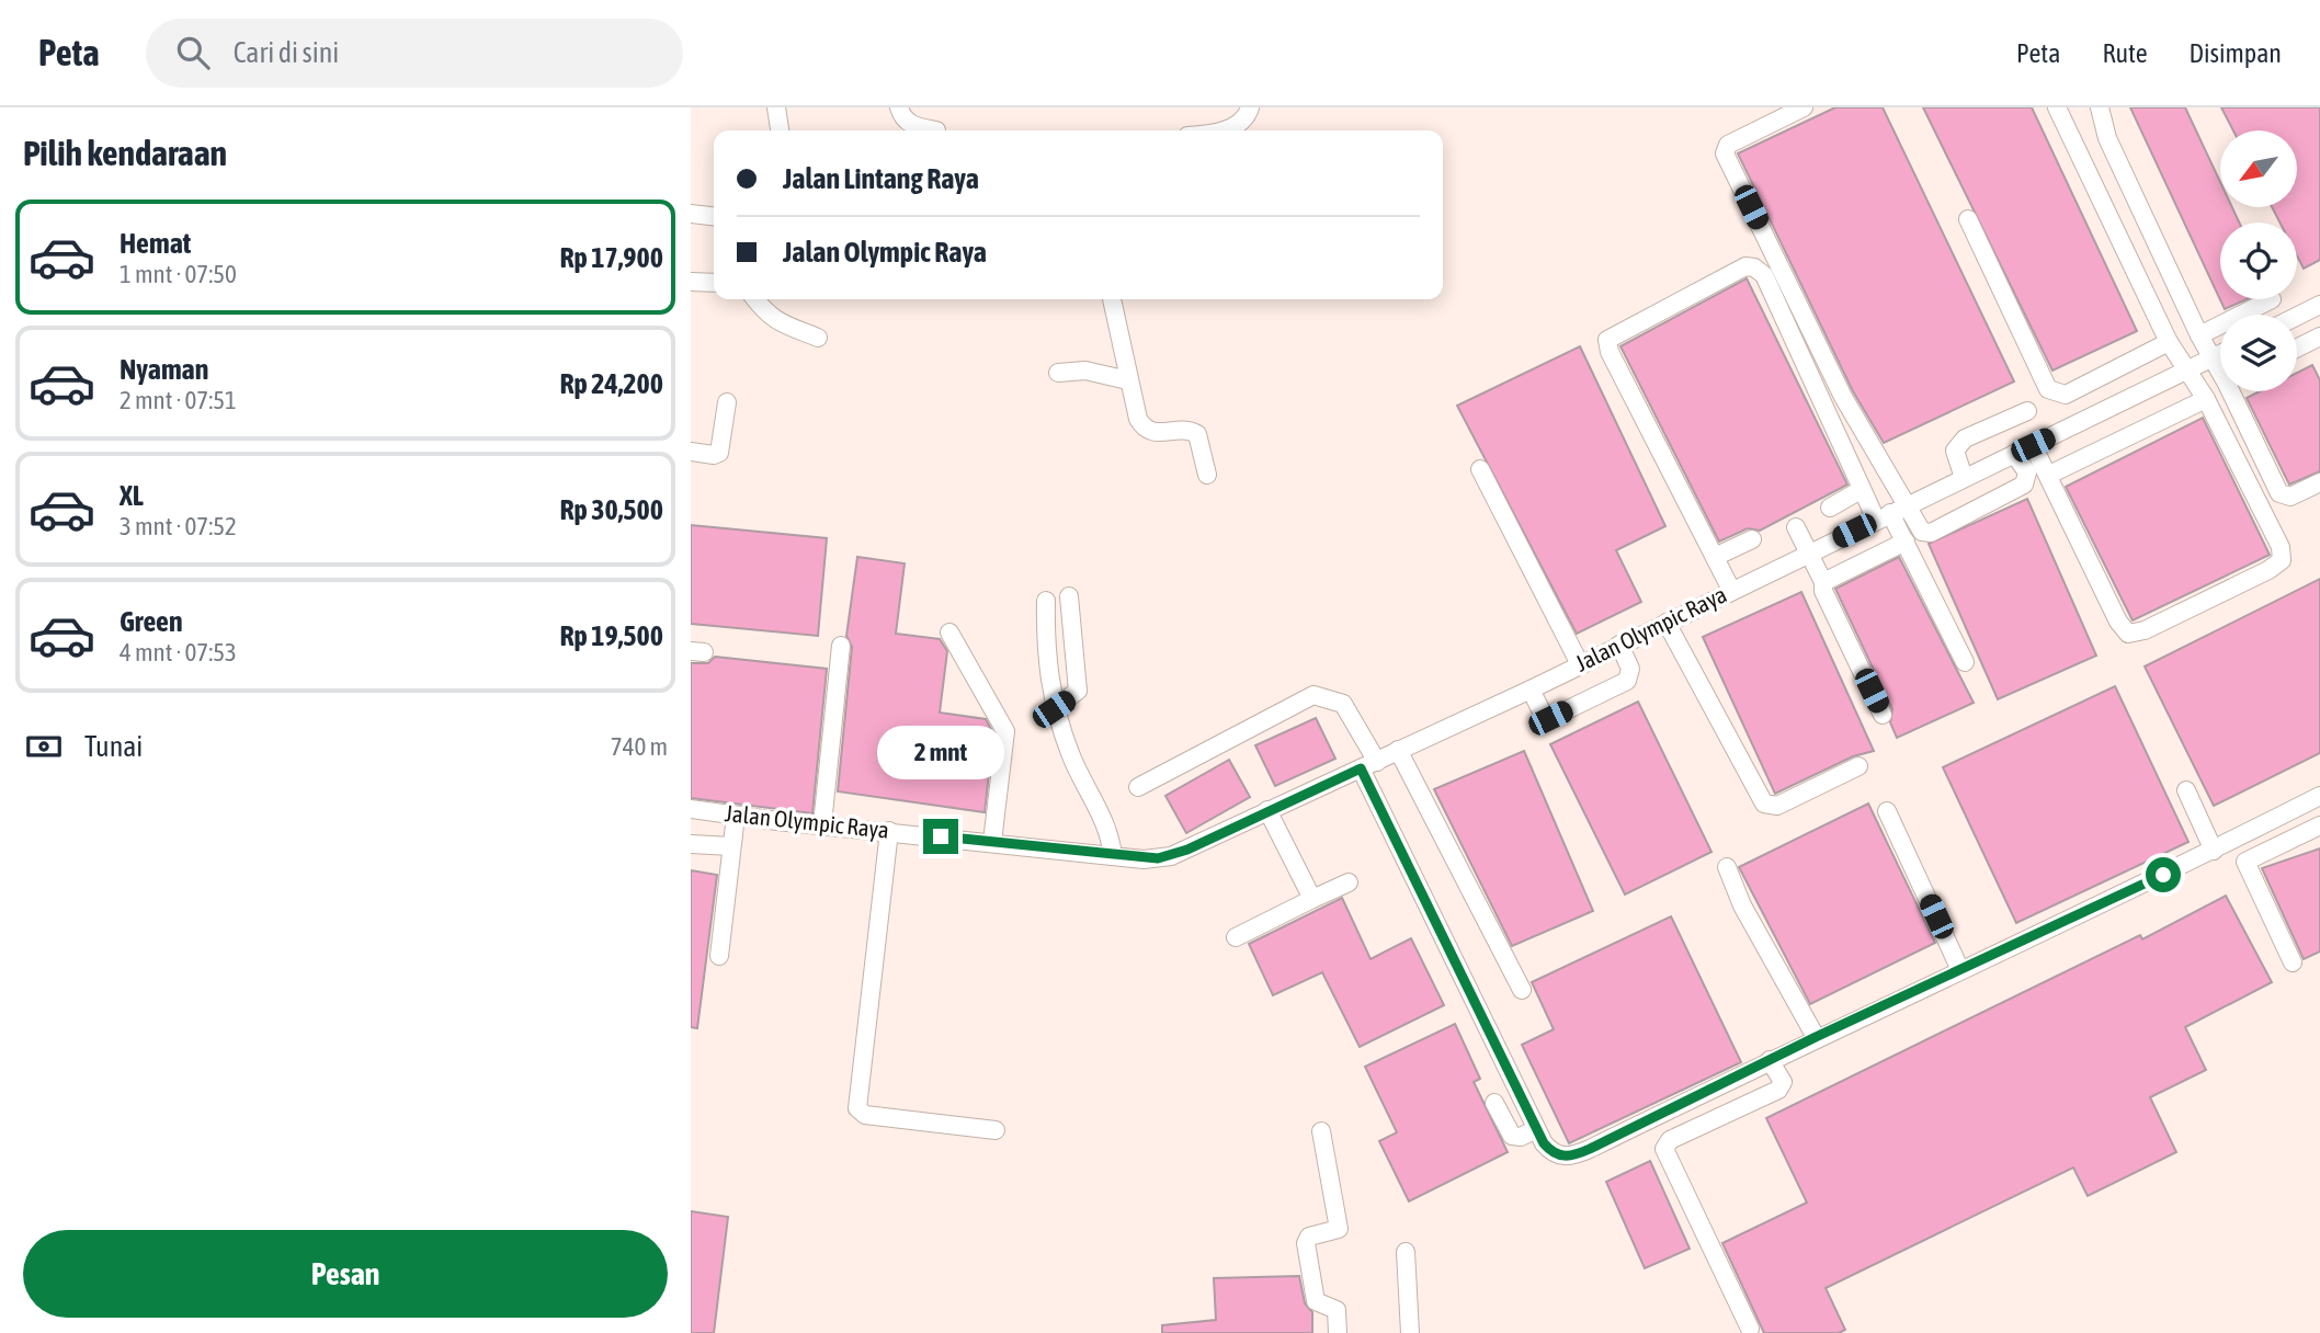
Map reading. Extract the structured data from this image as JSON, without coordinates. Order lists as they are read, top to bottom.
{
  "streets": {
    "street": ["Jalan Olympic Raya"]
  },
  "north": "bottom left",
  "page": {
    "header": "Peta",
    "search": "Cari di sini",
    "nav": ["Peta", "Rute", "Disimpan"],
    "heading": "Pilih kendaraan",
    "banner": ["Jalan Lintang Raya", "Jalan Olympic Raya"],
    "list": [
      {
        "name": "Hemat",
        "note": "1 mnt · 07:50",
        "value": "Rp 17,900"
      },
      {
        "name": "Nyaman",
        "note": "2 mnt · 07:51",
        "value": "Rp 24,200"
      },
      {
        "name": "XL",
        "note": "3 mnt · 07:52",
        "value": "Rp 30,500"
      },
      {
        "name": "Green",
        "note": "4 mnt · 07:53",
        "value": "Rp 19,500"
      }
    ],
    "pay": ["Tunai", "740 m"],
    "bubble": "2 mnt",
    "buttons": "Pesan"
  }
}
